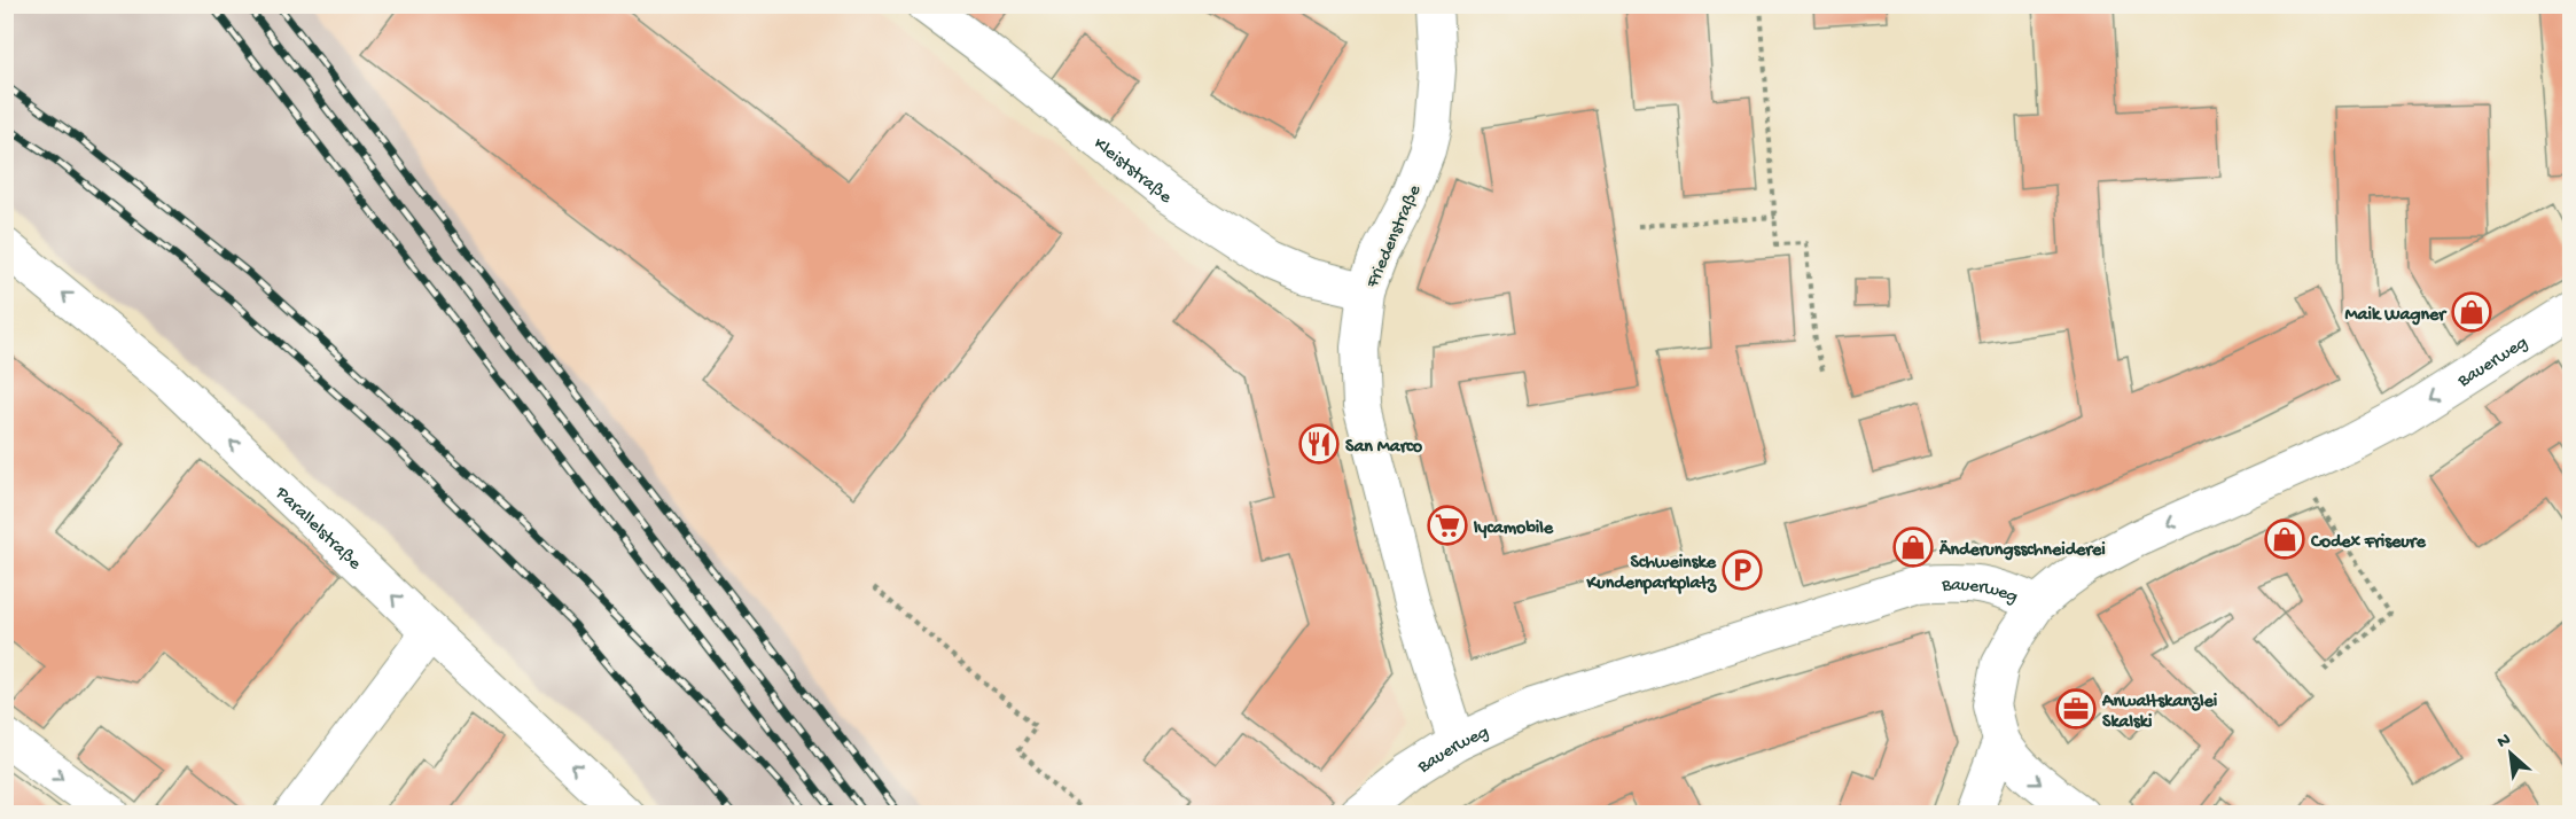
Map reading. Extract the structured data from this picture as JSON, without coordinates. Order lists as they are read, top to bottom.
{
  "streets": {
    "street": [
      "Kleiststraße",
      "Friedenstraße",
      "Bauerweg",
      "Parallelstraße"
    ]
  },
  "crossings": [
    ["Kleiststraße", "Friedenstraße"],
    ["Friedenstraße", "Bauerweg"]
  ],
  "one_way": ["Bauerweg", "Parallelstraße"],
  "places": {
    "shop": ["Maik Wagner", "Codex Friseure", "Änderungsschneiderei"],
    "restaurant": ["San Marco"],
    "supermarket": ["lycamobile"],
    "parking": ["Schweinske Kundenparkplatz"],
    "office": ["Anwaltskanzlei Skalski"]
  },
  "north": "top left"
}
